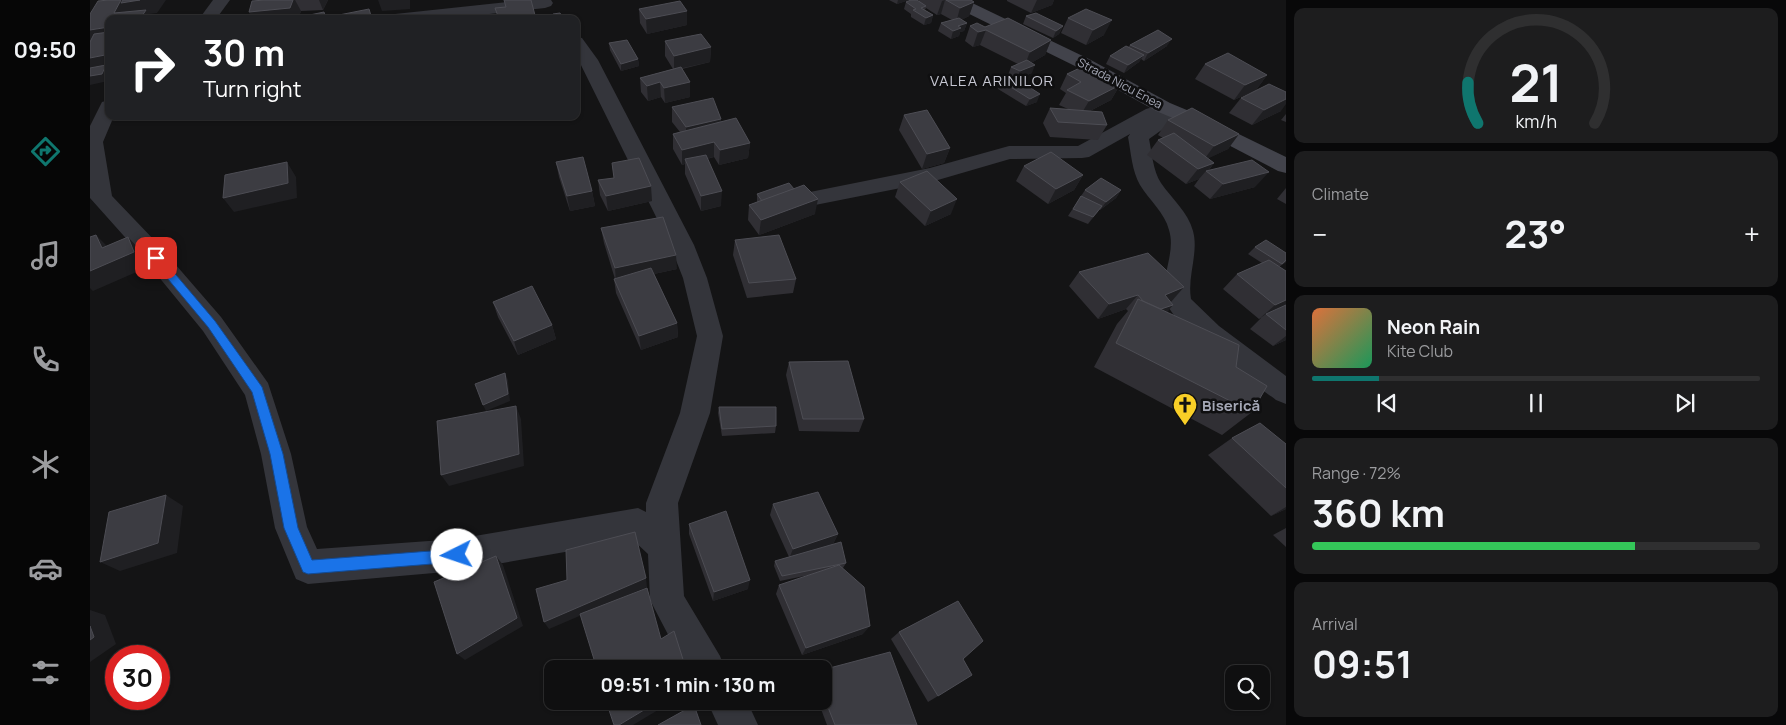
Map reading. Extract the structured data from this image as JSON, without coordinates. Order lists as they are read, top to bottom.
{
  "streets": {
    "street": ["Strada Nicu Enea"]
  },
  "districts": ["VALEA ARINILOR"],
  "places": {
    "church": ["Biserică"]
  },
  "page": {
    "tabs": "09:50",
    "turn": ["30 m", "Turn right"],
    "tile": [
      "Climate",
      ["Range · 72%", "360 km"],
      ["Arrival", "09:51"]
    ],
    "heat": ["−", "23°", "+"],
    "song": ["Neon Rain", "Kite Club"],
    "limit": "30",
    "trip": "09:51 · 1 min · 130 m",
    "gauge": ["21", "km/h"]
  }
}
